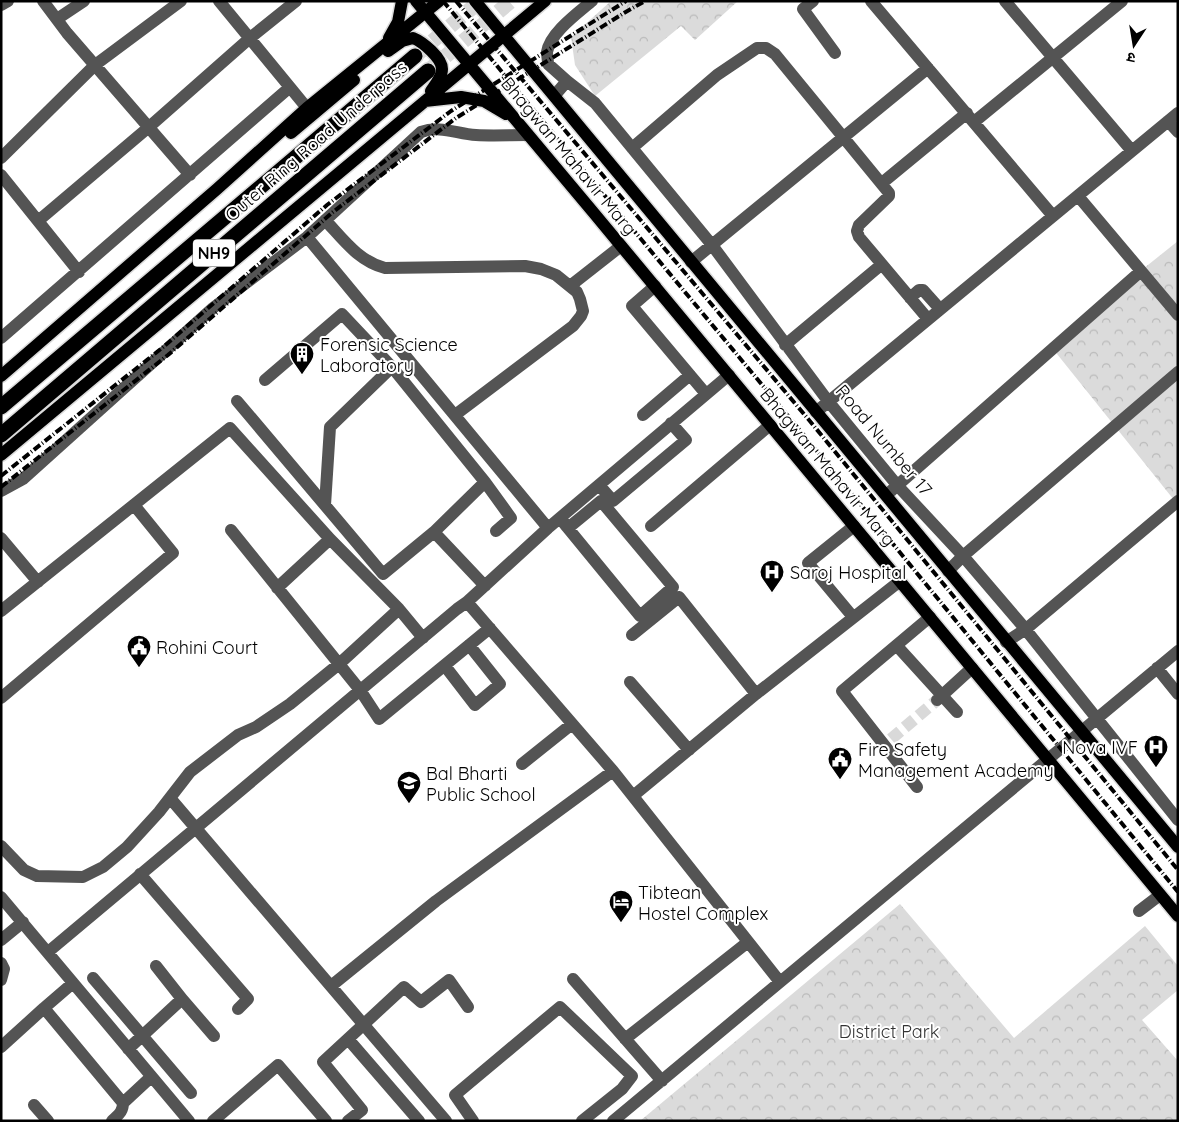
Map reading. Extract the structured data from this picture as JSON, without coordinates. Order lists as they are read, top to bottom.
{
  "streets": {
    "highway": ["Outer Ring Road Underpass", "NH9"],
    "main road": ["Bhagwan Mahavir Marg"],
    "street": ["Road Number 17"]
  },
  "parks": ["District Park"],
  "places": {
    "building": ["Forensic Science Laboratory"],
    "hospital": ["Saroj Hospital", "Nova IVF"],
    "public building": ["Rohini Court", "Fire Safety Management Academy"],
    "school or university": ["Bal Bharti Public School"],
    "hotel": ["Tibtean Hostel Complex"]
  },
  "north": "bottom"
}
